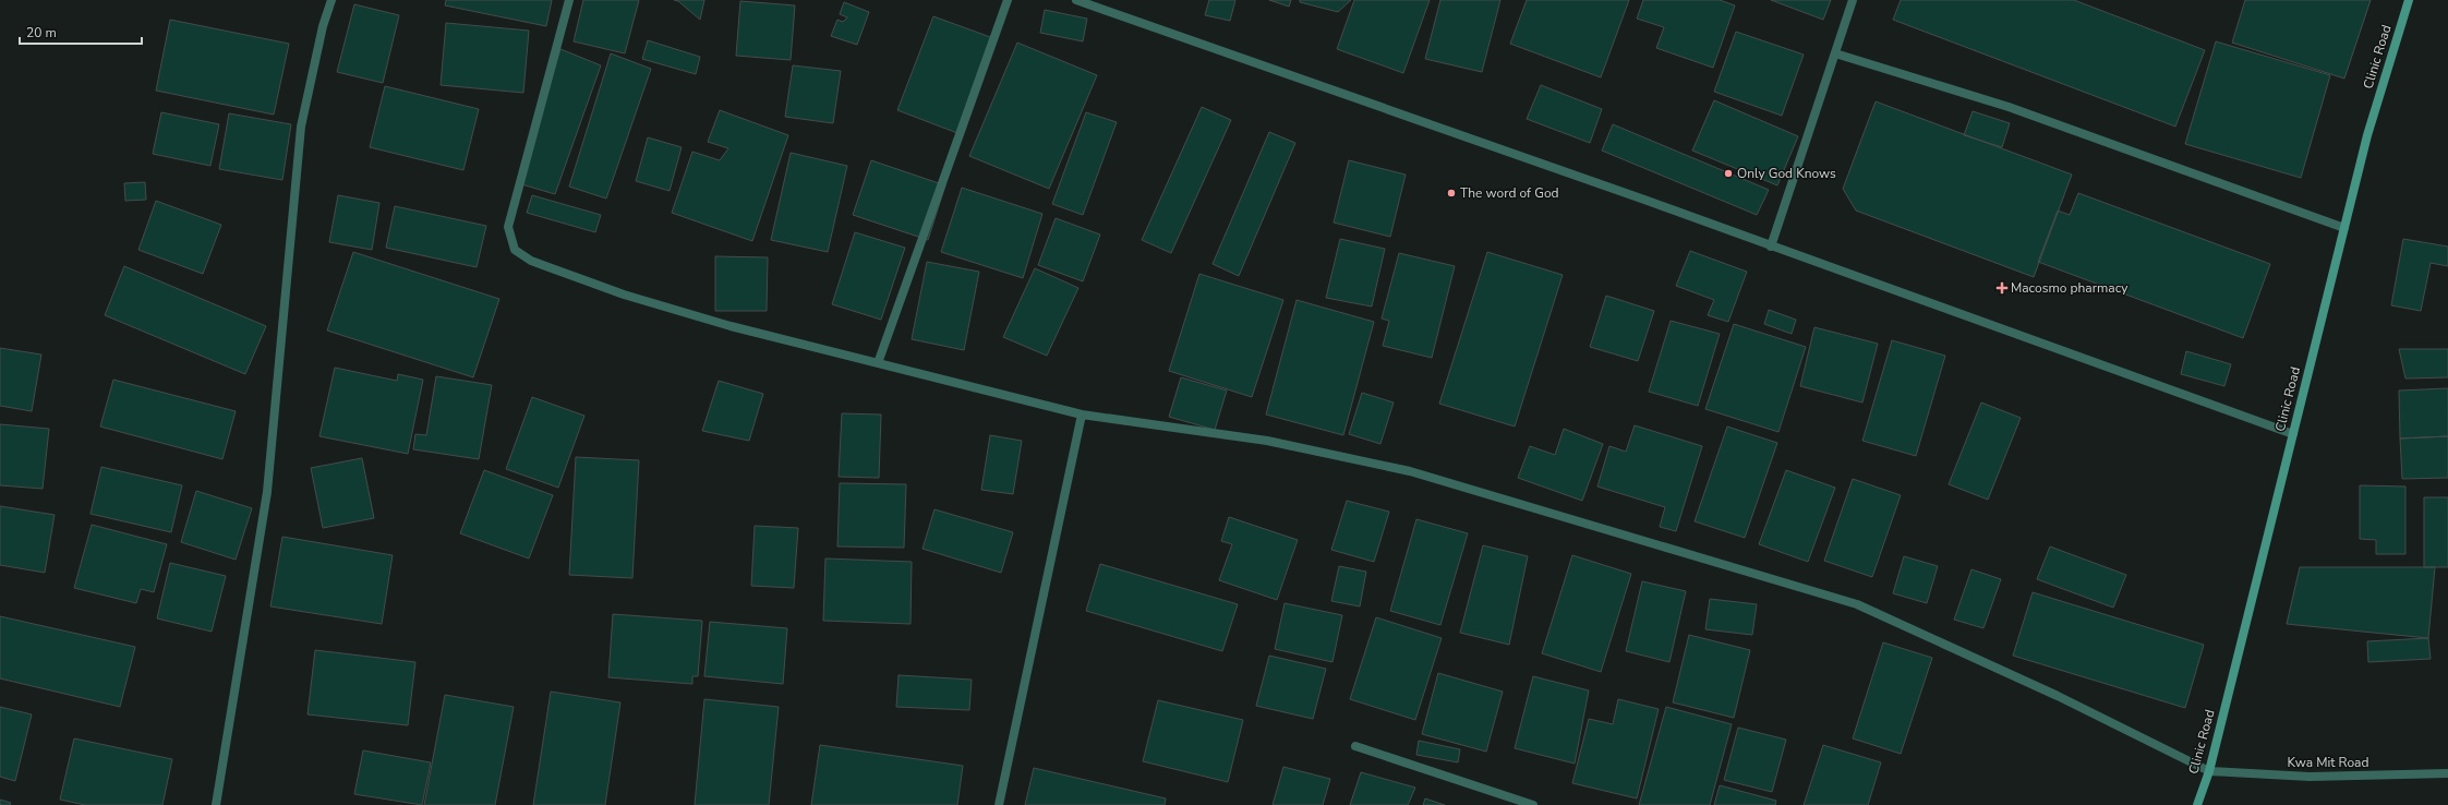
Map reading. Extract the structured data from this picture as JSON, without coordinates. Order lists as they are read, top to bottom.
{
  "streets": {
    "street": ["Clinic Road", "Kwa Mit Road"]
  },
  "crossings": [
    ["Clinic Road", "Kwa Mit Road"]
  ],
  "places": {
    "other": ["Only God Knows", "The word of God"],
    "health": ["Macosmo pharmacy"]
  },
  "scale_bar": "20 m"
}
